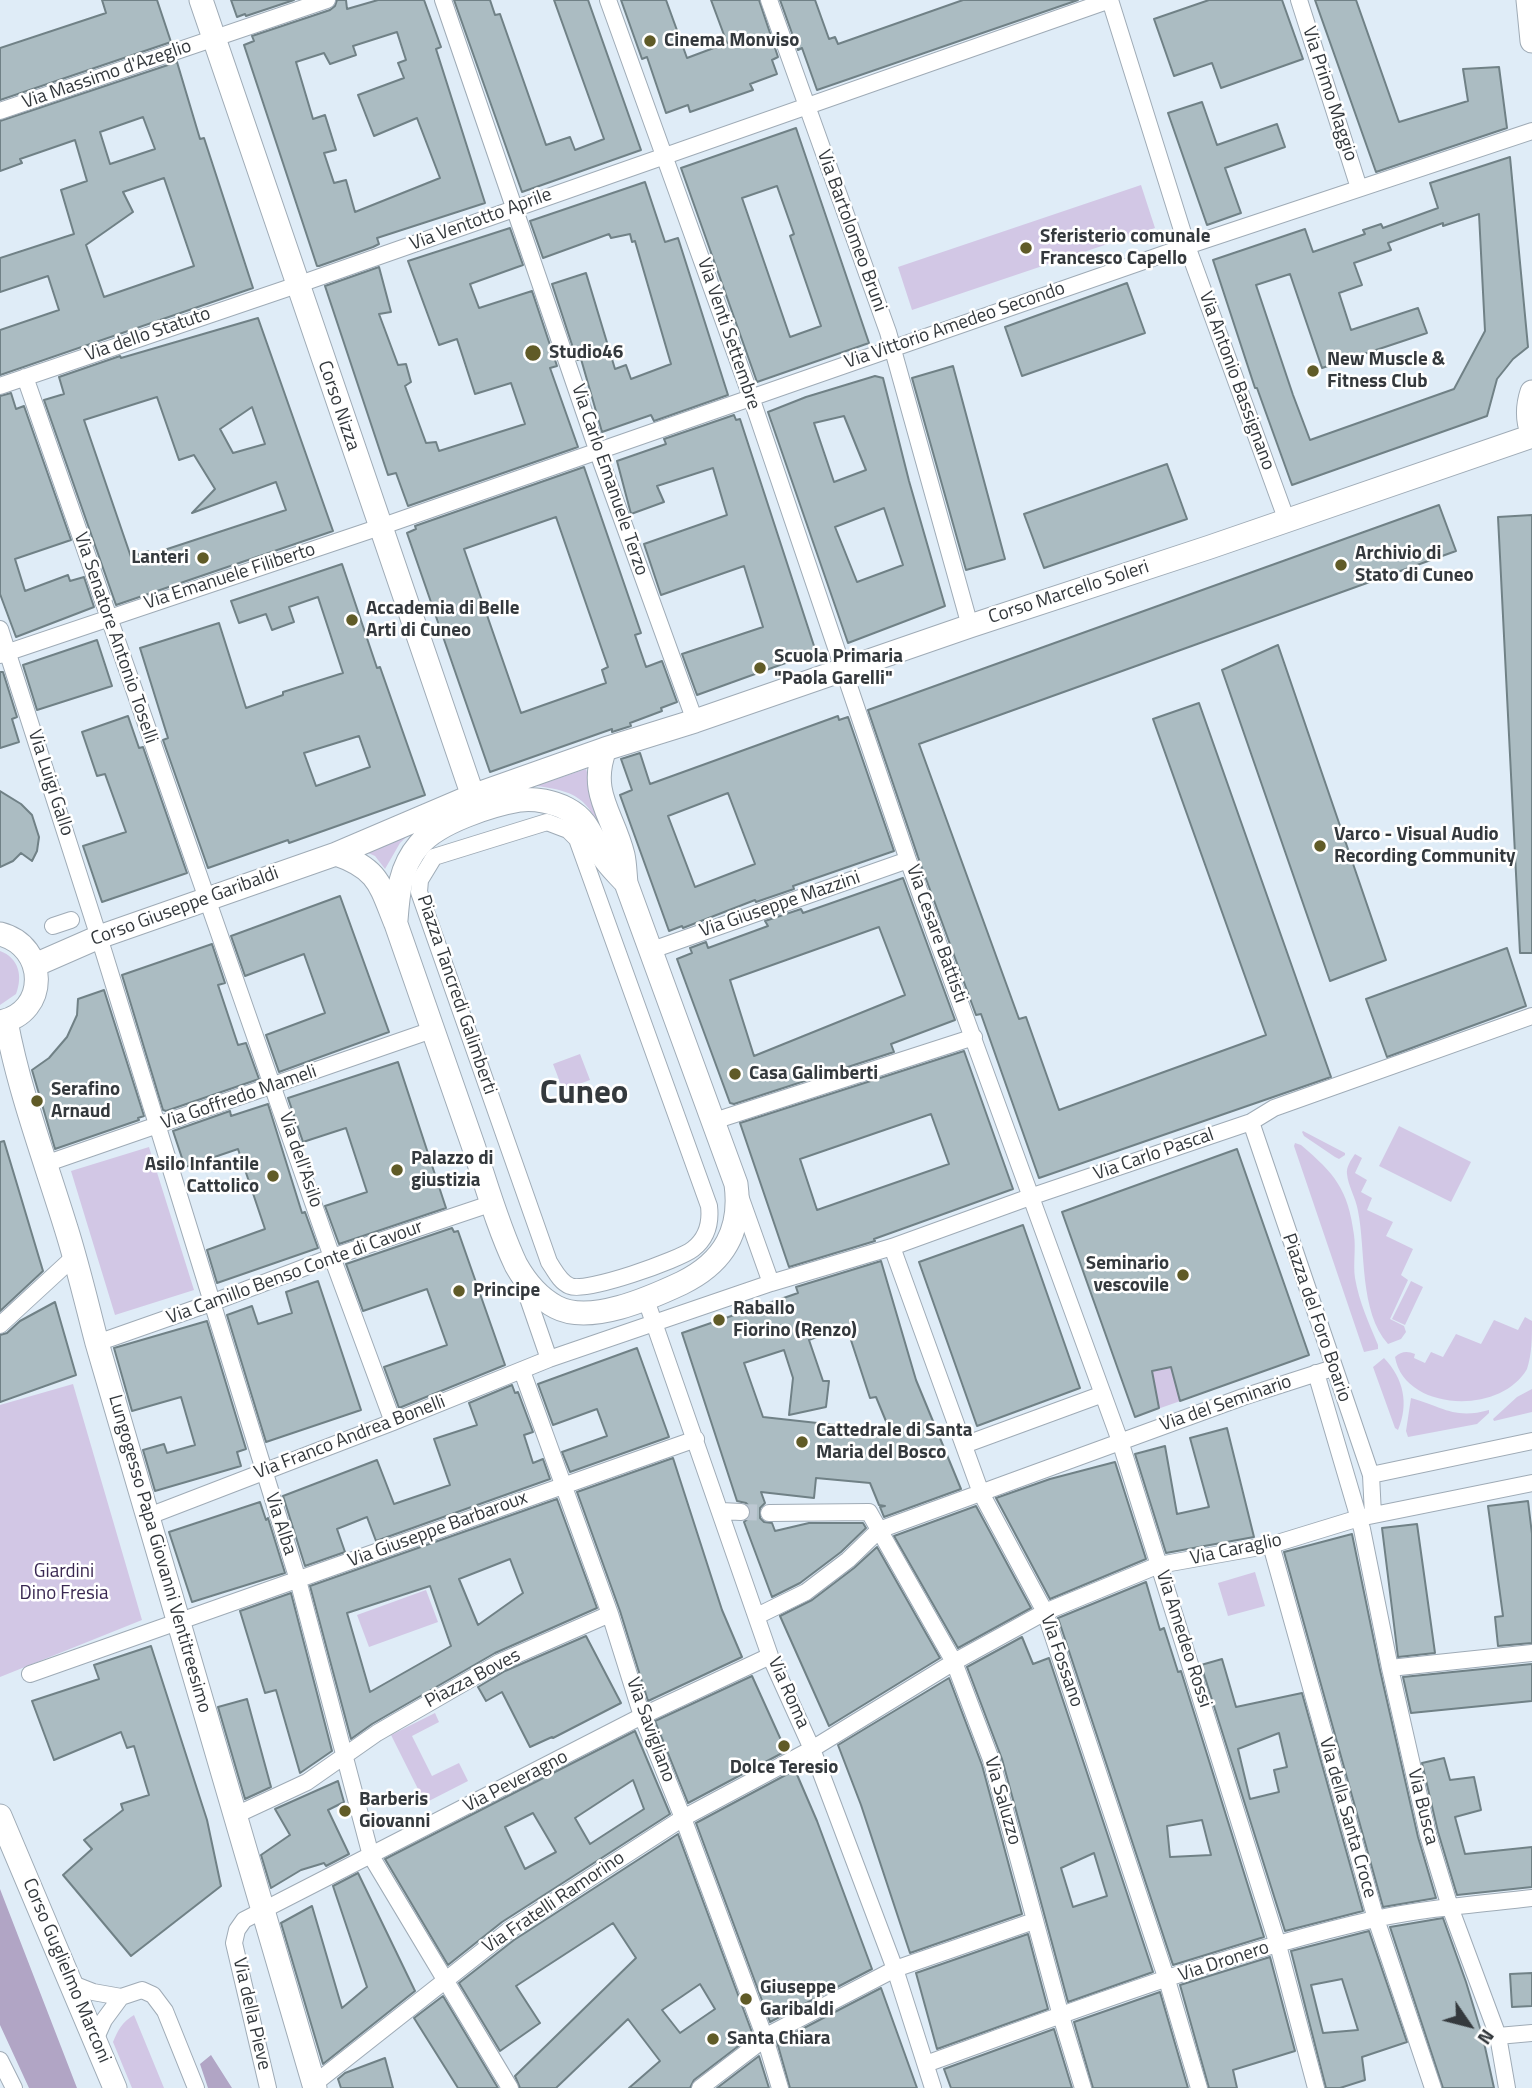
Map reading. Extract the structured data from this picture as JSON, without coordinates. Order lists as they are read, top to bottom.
{
  "streets": {
    "street": [
      "Via Massimo d'Azeglio",
      "Via Primo Maggio",
      "Via Ventotto Aprile",
      "Via Bartolomeo Bruni",
      "Via Vittorio Amedeo Secondo",
      "Via Venti Settembre",
      "Via dello Statuto",
      "Via Antonio Bassignano",
      "Corso Nizza",
      "Via Carlo Emanuele Terzo",
      "Via Emanuele Filiberto",
      "Corso Marcello Soleri",
      "Via Senatore Antonio Toselli",
      "Via Luigi Gallo",
      "Via Giuseppe Mazzini",
      "Corso Giuseppe Garibaldi",
      "Via Cesare Battisti",
      "Piazza Tancredi Galimberti",
      "Via Goffredo Mameli",
      "Via Carlo Pascal",
      "Via dell'Asilo",
      "Via Camillo Benso Conte di Cavour",
      "Piazza del Foro Boario",
      "Via del Seminario",
      "Via Franco Andrea Bonelli",
      "Via Alba",
      "Via Giuseppe Barbaroux",
      "Via Caraglio",
      "Lungogesso Papa Giovanni Ventitreesimo",
      "Via Amedeo Rossi",
      "Via Fossano",
      "Piazza Boves",
      "Via Roma",
      "Via Savigliano",
      "Via Peveragno",
      "Via Saluzzo",
      "Via Busca",
      "Via della Santa Croce",
      "Via Fratelli Ramorino",
      "Via Dronero",
      "Corso Guglielmo Marconi",
      "Via della Pieve"
    ]
  },
  "crossings": [
    ["Via Massimo d'Azeglio", "Corso Nizza"],
    ["Via Primo Maggio", "Via Vittorio Amedeo Secondo"],
    ["Via Ventotto Aprile", "Via Bartolomeo Bruni"],
    ["Via Ventotto Aprile", "Via Venti Settembre"],
    ["Via Ventotto Aprile", "Via dello Statuto"],
    ["Via Ventotto Aprile", "Corso Nizza"],
    ["Via Ventotto Aprile", "Via Carlo Emanuele Terzo"],
    ["Via Bartolomeo Bruni", "Via Vittorio Amedeo Secondo"],
    ["Via Bartolomeo Bruni", "Corso Marcello Soleri"],
    ["Via Vittorio Amedeo Secondo", "Via Venti Settembre"],
    ["Via Vittorio Amedeo Secondo", "Via Antonio Bassignano"],
    ["Via Vittorio Amedeo Secondo", "Corso Nizza"],
    ["Via Vittorio Amedeo Secondo", "Via Carlo Emanuele Terzo"],
    ["Via Vittorio Amedeo Secondo", "Via Emanuele Filiberto"],
    ["Via Venti Settembre", "Corso Marcello Soleri"],
    ["Via Venti Settembre", "Via Cesare Battisti"],
    ["Via dello Statuto", "Corso Nizza"],
    ["Via dello Statuto", "Via Senatore Antonio Toselli"],
    ["Via Antonio Bassignano", "Corso Marcello Soleri"],
    ["Corso Nizza", "Via Emanuele Filiberto"],
    ["Corso Nizza", "Piazza Tancredi Galimberti"],
    ["Via Carlo Emanuele Terzo", "Corso Marcello Soleri"],
    ["Via Emanuele Filiberto", "Via Senatore Antonio Toselli"],
    ["Via Emanuele Filiberto", "Via Luigi Gallo"],
    ["Corso Marcello Soleri", "Via Cesare Battisti"],
    ["Corso Marcello Soleri", "Piazza Tancredi Galimberti"],
    ["Via Senatore Antonio Toselli", "Corso Giuseppe Garibaldi"],
    ["Via Senatore Antonio Toselli", "Via dell'Asilo"],
    ["Via Luigi Gallo", "Corso Giuseppe Garibaldi"],
    ["Via Luigi Gallo", "Via Alba"],
    ["Via Giuseppe Mazzini", "Via Cesare Battisti"],
    ["Via Giuseppe Mazzini", "Piazza Tancredi Galimberti"],
    ["Corso Giuseppe Garibaldi", "Piazza Tancredi Galimberti"],
    ["Corso Giuseppe Garibaldi", "Via dell'Asilo"],
    ["Corso Giuseppe Garibaldi", "Via Alba"],
    ["Via Cesare Battisti", "Via Carlo Pascal"],
    ["Via Cesare Battisti", "Via Amedeo Rossi"],
    ["Piazza Tancredi Galimberti", "Via Goffredo Mameli"],
    ["Piazza Tancredi Galimberti", "Via Carlo Pascal"],
    ["Piazza Tancredi Galimberti", "Via Camillo Benso Conte di Cavour"],
    ["Piazza Tancredi Galimberti", "Via Franco Andrea Bonelli"],
    ["Piazza Tancredi Galimberti", "Via Roma"],
    ["Via Goffredo Mameli", "Via dell'Asilo"],
    ["Via Goffredo Mameli", "Via Alba"],
    ["Via Goffredo Mameli", "Lungogesso Papa Giovanni Ventitreesimo"],
    ["Via Carlo Pascal", "Piazza del Foro Boario"],
    ["Via Carlo Pascal", "Via Amedeo Rossi"],
    ["Via Carlo Pascal", "Via Fossano"],
    ["Via dell'Asilo", "Via Camillo Benso Conte di Cavour"],
    ["Via dell'Asilo", "Via Franco Andrea Bonelli"],
    ["Via Camillo Benso Conte di Cavour", "Via Alba"],
    ["Via Camillo Benso Conte di Cavour", "Lungogesso Papa Giovanni Ventitreesimo"],
    ["Piazza del Foro Boario", "Via del Seminario"],
    ["Piazza del Foro Boario", "Via Caraglio"],
    ["Piazza del Foro Boario", "Via Busca"],
    ["Via del Seminario", "Via Amedeo Rossi"],
    ["Via del Seminario", "Via Fossano"],
    ["Via Franco Andrea Bonelli", "Via Alba"],
    ["Via Franco Andrea Bonelli", "Lungogesso Papa Giovanni Ventitreesimo"],
    ["Via Franco Andrea Bonelli", "Via Savigliano"],
    ["Via Alba", "Via Giuseppe Barbaroux"],
    ["Via Alba", "Piazza Boves"],
    ["Via Alba", "Via Peveragno"],
    ["Via Alba", "Via Fratelli Ramorino"],
    ["Via Giuseppe Barbaroux", "Lungogesso Papa Giovanni Ventitreesimo"],
    ["Via Giuseppe Barbaroux", "Via Roma"],
    ["Via Giuseppe Barbaroux", "Via Savigliano"],
    ["Via Caraglio", "Via Amedeo Rossi"],
    ["Via Caraglio", "Via Fossano"],
    ["Via Caraglio", "Via Roma"],
    ["Via Caraglio", "Via Saluzzo"],
    ["Via Caraglio", "Via Busca"],
    ["Via Caraglio", "Via della Santa Croce"],
    ["Via Caraglio", "Via Fratelli Ramorino"],
    ["Lungogesso Papa Giovanni Ventitreesimo", "Piazza Boves"],
    ["Lungogesso Papa Giovanni Ventitreesimo", "Via Peveragno"],
    ["Lungogesso Papa Giovanni Ventitreesimo", "Via Fratelli Ramorino"],
    ["Lungogesso Papa Giovanni Ventitreesimo", "Via della Pieve"],
    ["Via Amedeo Rossi", "Via Dronero"],
    ["Via Fossano", "Via Dronero"],
    ["Piazza Boves", "Via Savigliano"],
    ["Via Roma", "Via Peveragno"],
    ["Via Roma", "Via Fratelli Ramorino"],
    ["Via Roma", "Via Dronero"],
    ["Via Savigliano", "Via Peveragno"],
    ["Via Savigliano", "Via Fratelli Ramorino"],
    ["Via Peveragno", "Via della Pieve"],
    ["Via Saluzzo", "Via Dronero"],
    ["Via Busca", "Via Dronero"],
    ["Via della Santa Croce", "Via Dronero"]
  ],
  "districts": ["Cuneo"],
  "parks": ["Giardini Dino Fresia"],
  "places": [
    "Cinema Monviso",
    "Sferisterio comunale Francesco Capello",
    "Studio46",
    "New Muscle & Fitness Club",
    "Lanteri",
    "Archivio di Stato di Cuneo",
    "Accademia di Belle Arti di Cuneo",
    "Scuola Primaria \"Paola Garelli\"",
    "Varco - Visual Audio Recording Community",
    "Casa Galimberti",
    "Serafino Arnaud",
    "Palazzo di giustizia",
    "Asilo Infantile Cattolico",
    "Seminario vescovile",
    "Principe",
    "Raballo Fiorino (Renzo)",
    "Cattedrale di Santa Maria del Bosco",
    "Dolce Teresio",
    "Barberis Giovanni",
    "Giuseppe Garibaldi",
    "Santa Chiara"
  ],
  "north": "bottom right"
}
